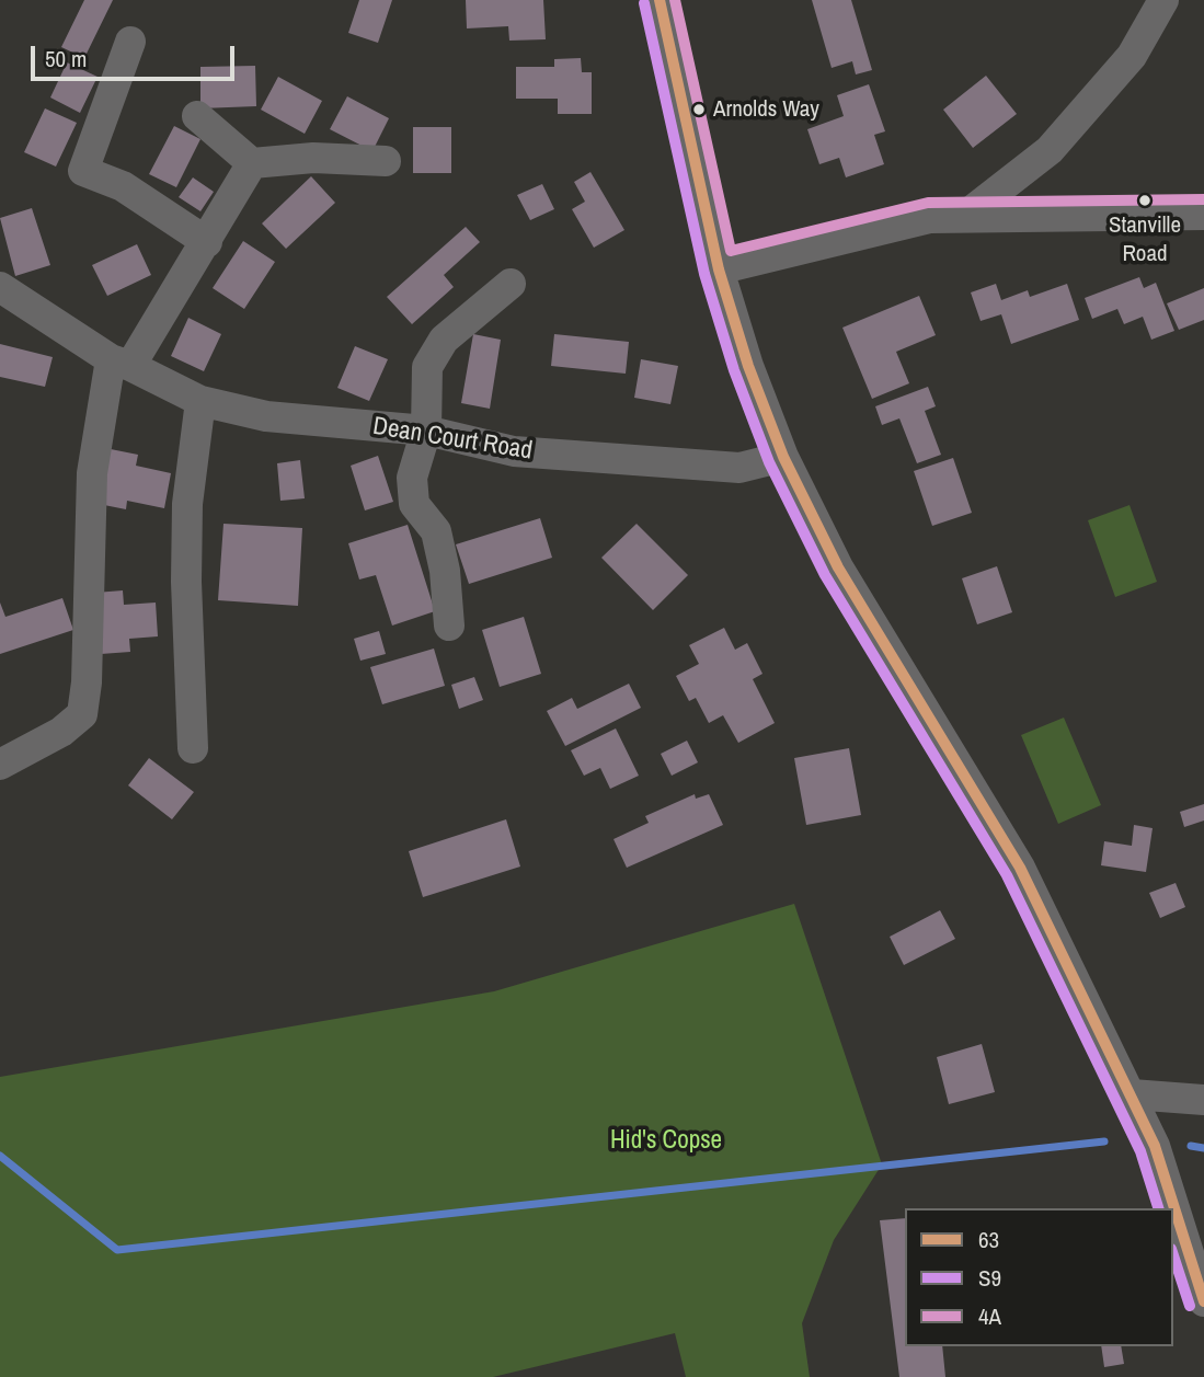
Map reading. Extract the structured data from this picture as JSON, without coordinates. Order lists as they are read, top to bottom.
{
  "streets": {
    "street": ["Dean Court Road"]
  },
  "parks": ["Hid's Copse"],
  "places": ["Arnolds Way", "Stanville Road"],
  "lines": ["transit line 63", "transit line 4A", "transit line S9"],
  "legend": ["63", "S9", "4A"],
  "scale_bar": "50 m"
}
